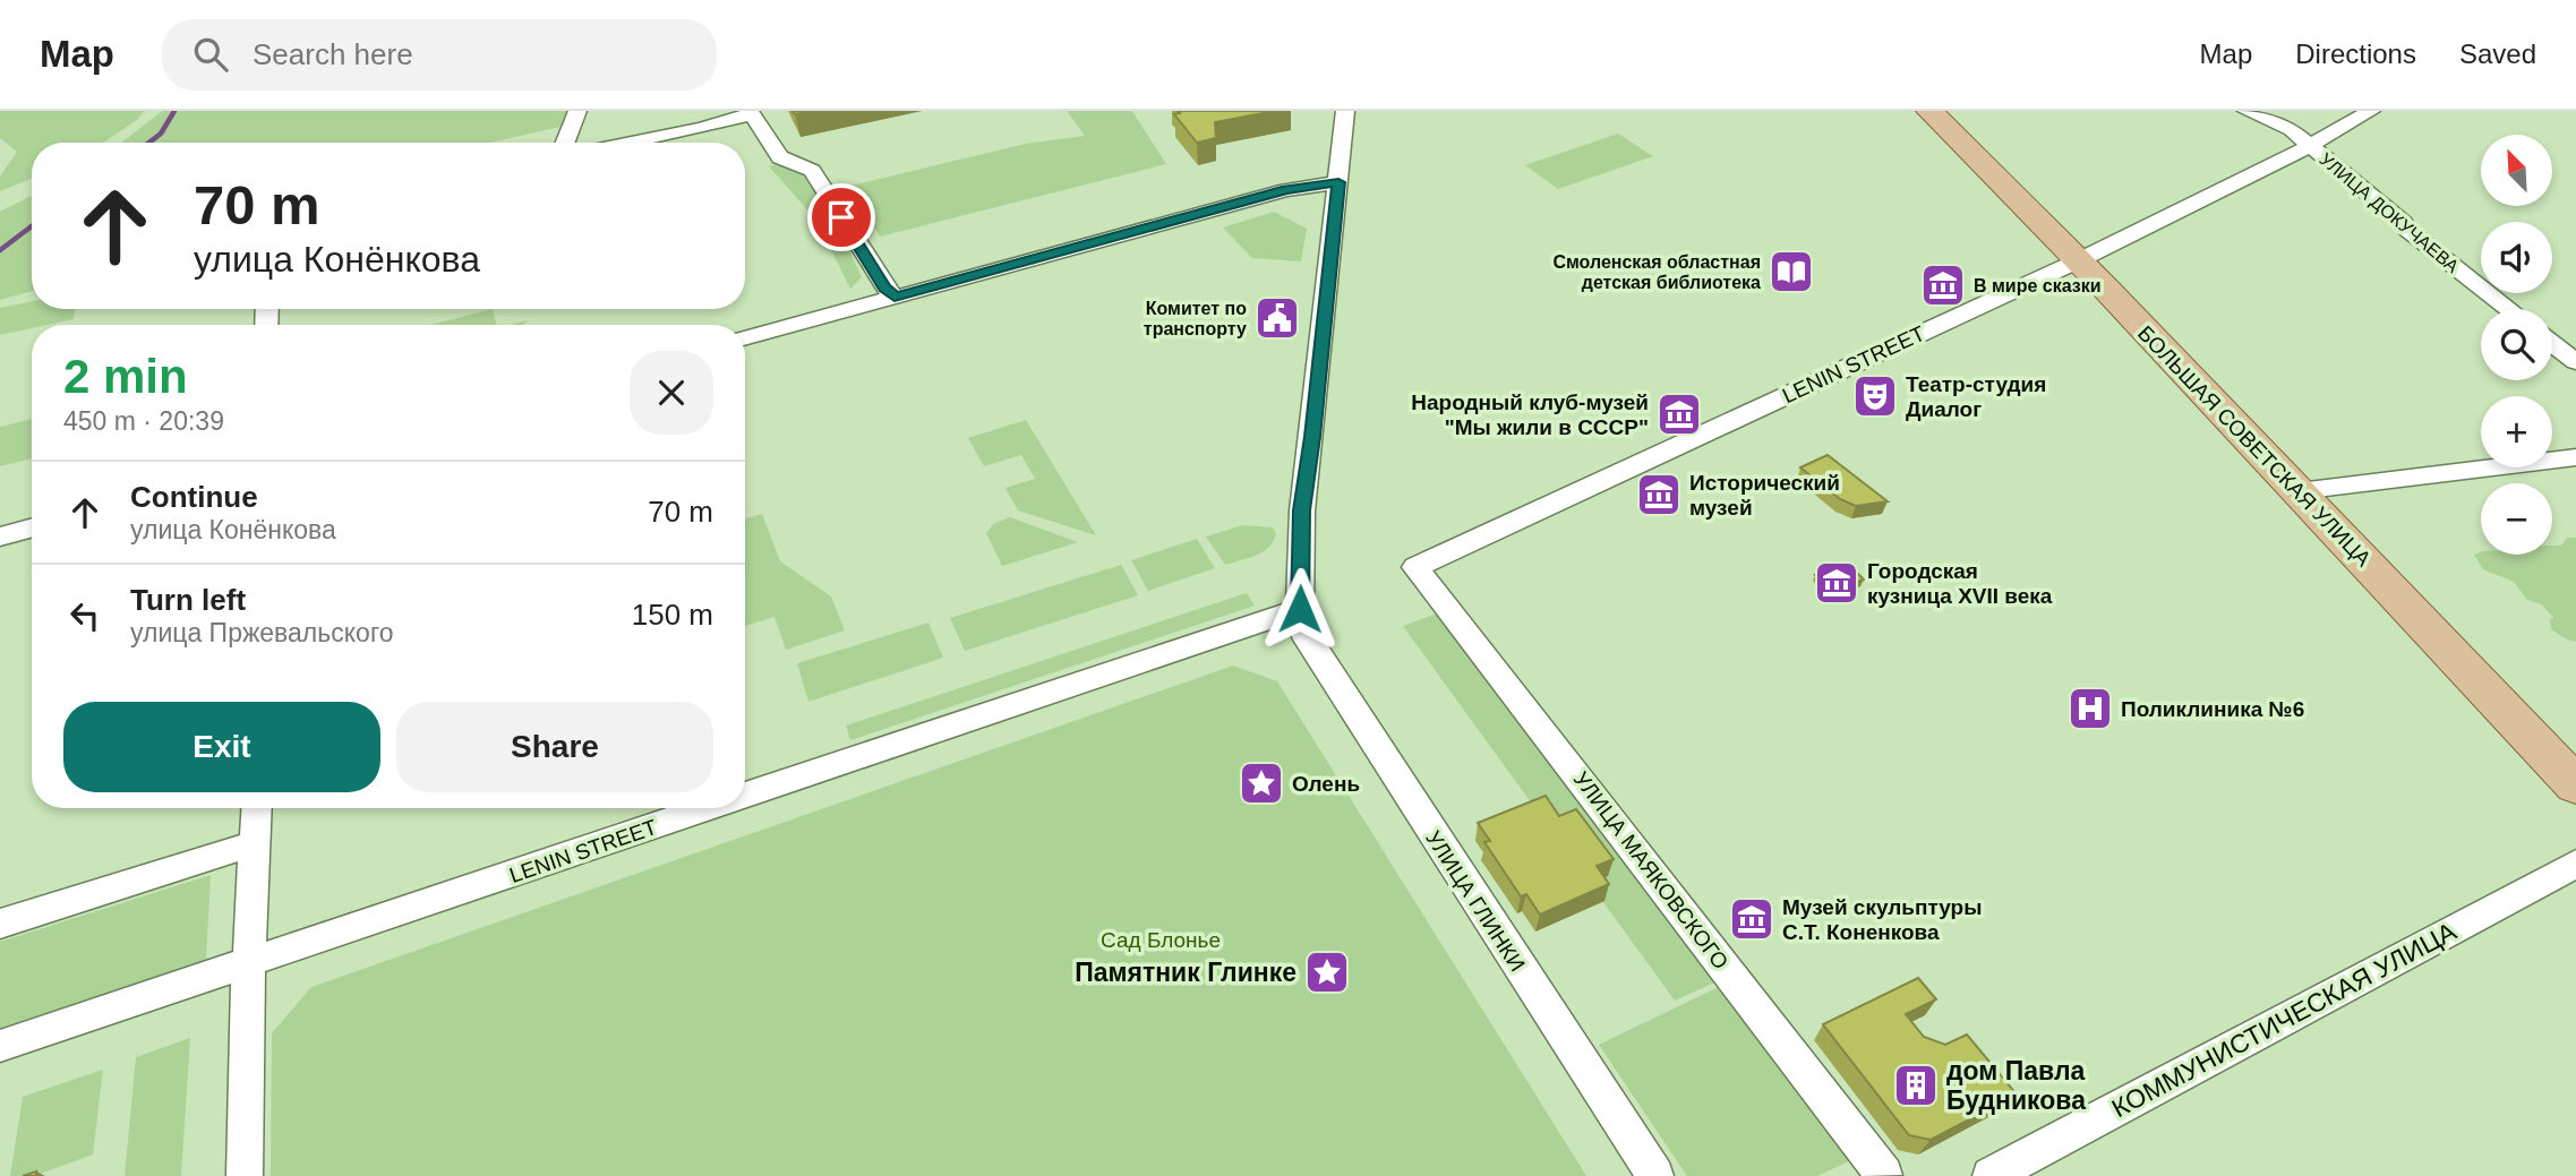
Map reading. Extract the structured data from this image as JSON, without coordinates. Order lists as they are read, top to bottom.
{
  "streets": {
    "main road": ["БОЛЬШАЯ СОВЕТСКАЯ УЛИЦА"],
    "street": [
      "УЛИЦА ДОКУЧАЕВА",
      "LENIN STREET",
      "УЛИЦА МАЯКОВСКОГО",
      "УЛИЦА ГЛИНКИ",
      "КОММУНИСТИЧЕСКАЯ УЛИЦА"
    ]
  },
  "crossings": [
    ["УЛИЦА ДОКУЧАЕВА", "LENIN STREET"],
    ["LENIN STREET", "БОЛЬШАЯ СОВЕТСКАЯ УЛИЦА"],
    ["LENIN STREET", "УЛИЦА МАЯКОВСКОГО"],
    ["LENIN STREET", "УЛИЦА ГЛИНКИ"]
  ],
  "parks": ["Сад Блонье"],
  "places": {
    "library": ["Смоленская областная детская библиотека"],
    "museum": [
      "В мире сказки",
      "Народный клуб-музей \"Мы жили в СССР\"",
      "Исторический музей",
      "Городская кузница XVII века",
      "Музей скульптуры С.Т. Коненкова"
    ],
    "public building": ["Комитет по транспорту"],
    "theatre": ["Театр-студия Диалог"],
    "hospital": ["Поликлиника №6"],
    "place": ["Олень", "Памятник Глинке"],
    "building": ["дом Павла Будникова"]
  },
  "north": "top left",
  "page": {
    "header": "Map",
    "search": "Search here",
    "nav": ["Map", "Directions", "Saved"],
    "map_buttons": ["+", "−"],
    "turn": ["70 m", "улица Конёнкова"],
    "heading": ["2 min", "450 m · 20:39"],
    "list": [
      {
        "name": "Continue",
        "note": "улица Конёнкова",
        "value": "70 m"
      },
      {
        "name": "Turn left",
        "note": "улица Пржевальского",
        "value": "150 m"
      }
    ],
    "buttons": ["Exit", "Share"]
  }
}
